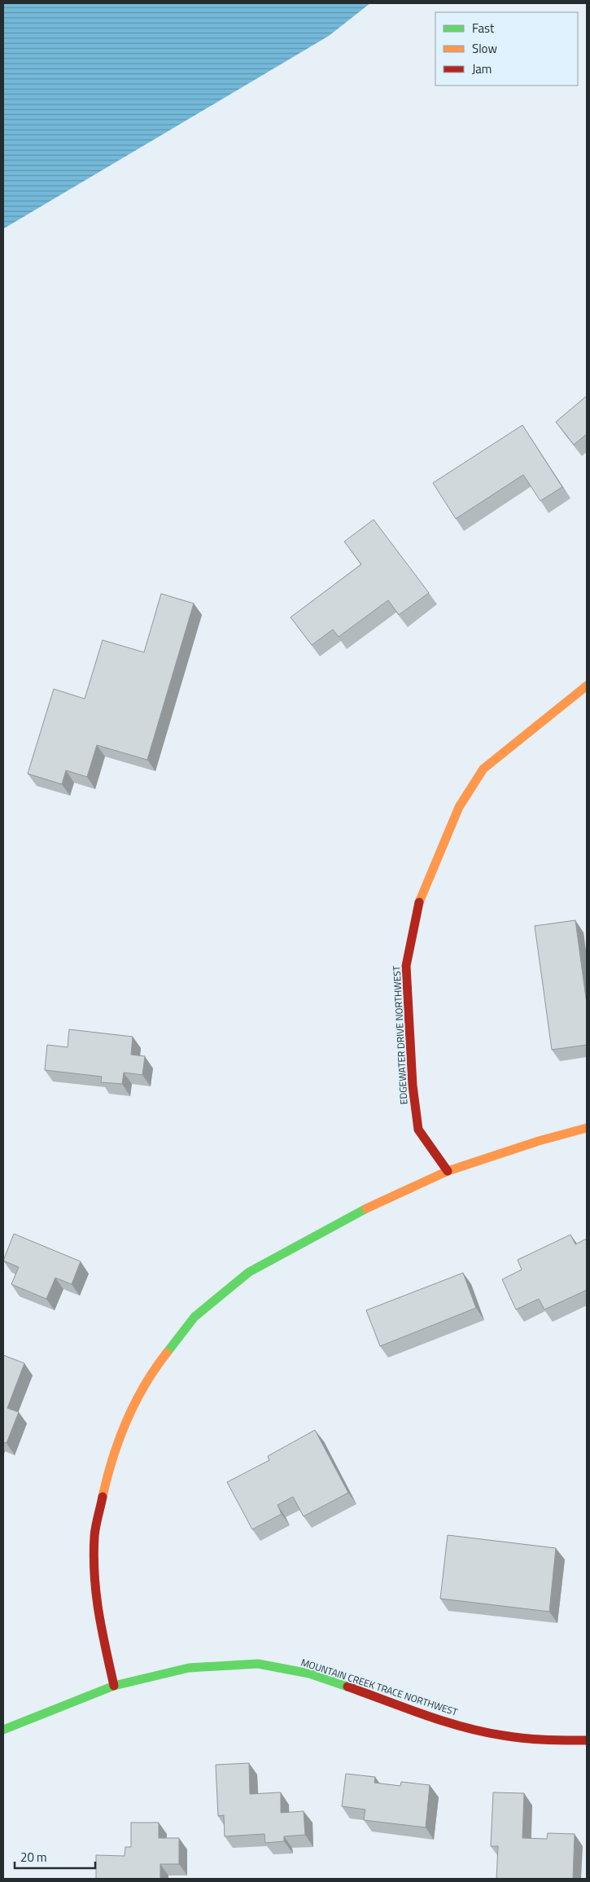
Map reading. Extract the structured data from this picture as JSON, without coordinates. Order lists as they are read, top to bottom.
{
  "streets": {
    "street": ["EDGEWATER DRIVE NORTHWEST", "MOUNTAIN CREEK TRACE NORTHWEST"]
  },
  "legend": ["Fast", "Slow", "Jam"],
  "scale_bar": "20 m"
}
